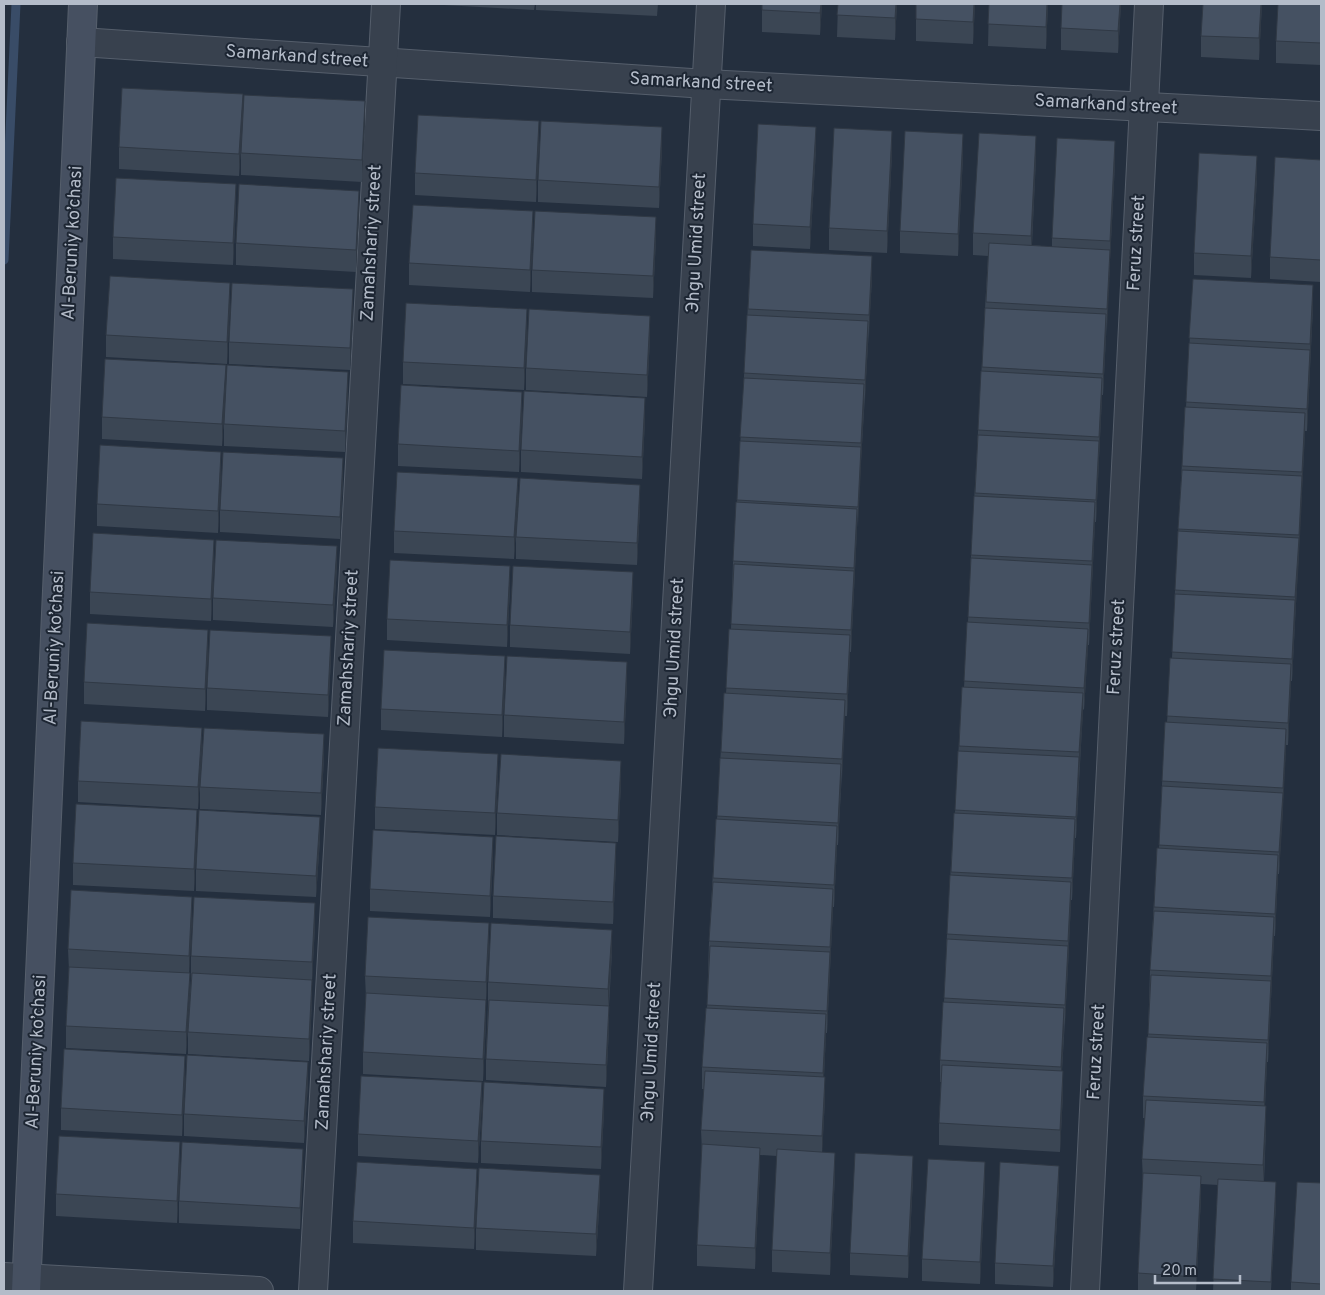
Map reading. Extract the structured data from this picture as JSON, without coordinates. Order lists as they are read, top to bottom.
{
  "streets": {
    "main road": ["Al-Beruniy ko’chasi"],
    "street": [
      "Samarkand street",
      "Zamahshariy street",
      "Эhgu Umid street",
      "Feruz street"
    ]
  },
  "crossings": [
    ["Samarkand street", "Al-Beruniy ko’chasi"],
    ["Samarkand street", "Zamahshariy street"],
    ["Samarkand street", "Эhgu Umid street"],
    ["Samarkand street", "Feruz street"]
  ],
  "scale_bar": "20 m"
}
